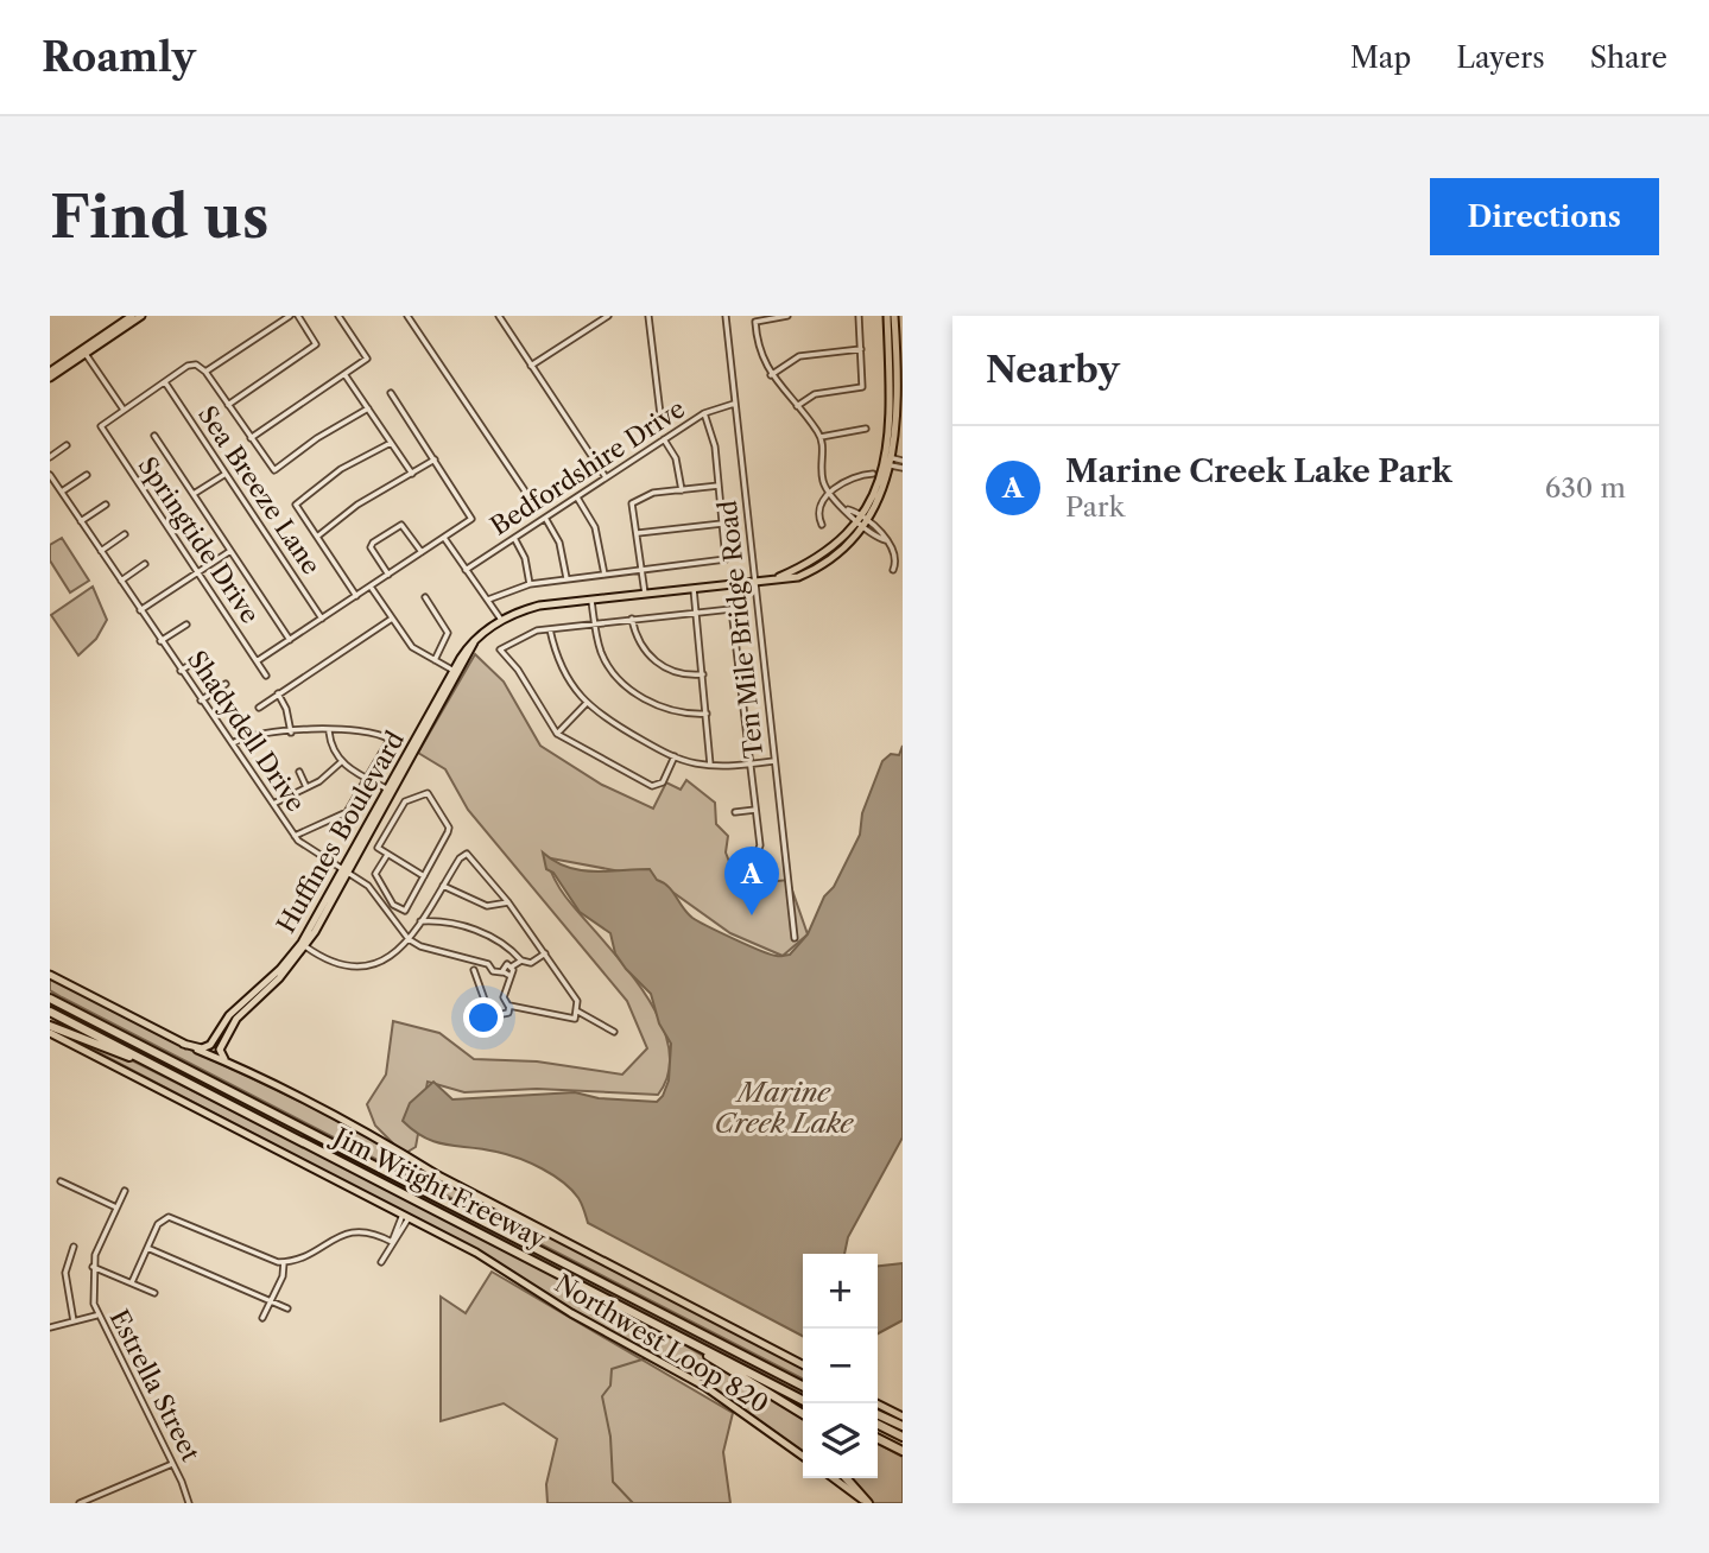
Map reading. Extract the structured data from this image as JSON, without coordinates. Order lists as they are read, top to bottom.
{
  "streets": {
    "highway": ["Jim Wright Freeway"],
    "main road": ["Huffines Boulevard", "Northwest Loop 820"],
    "street": [
      "Bedfordshire Drive",
      "Sea Breeze Lane",
      "Springtide Drive",
      "Ten Mile Bridge Road",
      "Shadydell Drive",
      "Estrella Street"
    ]
  },
  "crossings": [
    ["Bedfordshire Drive", "Ten Mile Bridge Road"],
    ["Ten Mile Bridge Road", "Huffines Boulevard"],
    ["Shadydell Drive", "Huffines Boulevard"],
    ["Huffines Boulevard", "Northwest Loop 820"]
  ],
  "water": ["Marine Creek Lake"],
  "page": {
    "header": "Roamly",
    "nav": ["Map", "Layers", "Share"],
    "buttons": "Directions",
    "title": "Find us",
    "heading": "Nearby",
    "list": [
      {
        "mark": "A",
        "name": "Marine Creek Lake Park",
        "note": "Park",
        "value": "630 m"
      }
    ],
    "pins": "A",
    "map_buttons": ["+", "−"]
  }
}
